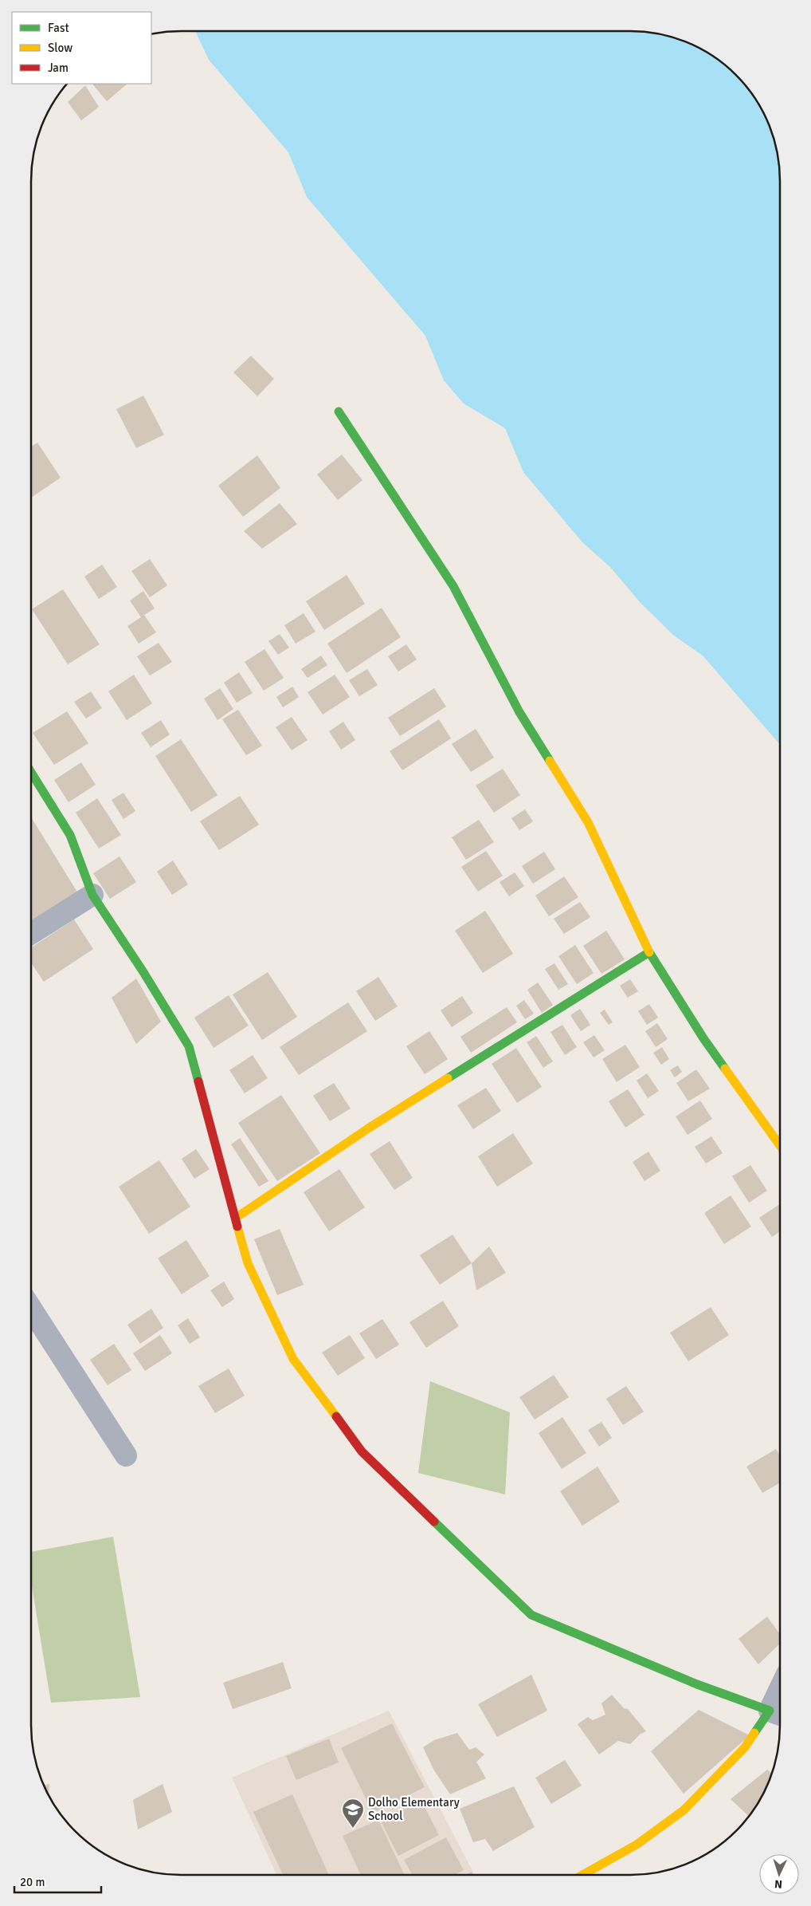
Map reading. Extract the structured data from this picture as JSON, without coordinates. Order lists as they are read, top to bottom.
{
  "places": {
    "school or university": ["Dolho Elementary School"]
  },
  "legend": ["Fast", "Slow", "Jam"],
  "scale_bar": "20 m",
  "north": "bottom"
}
